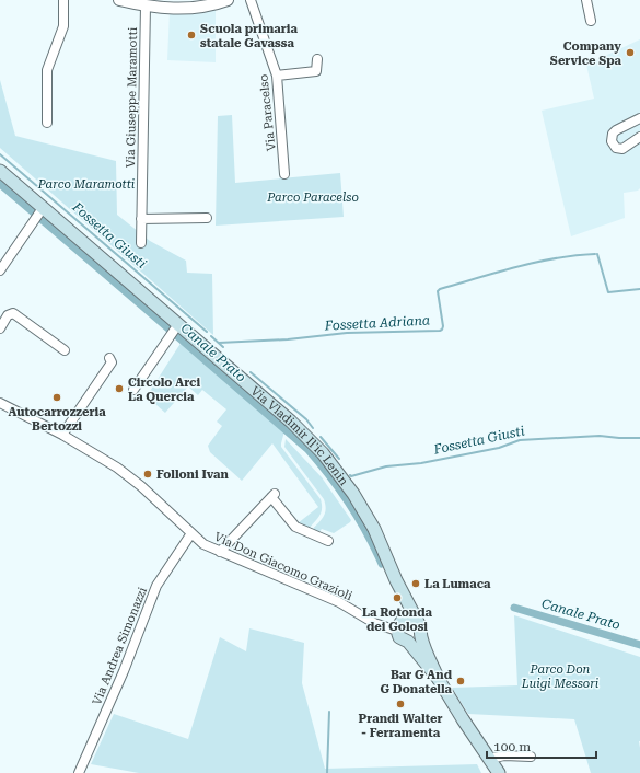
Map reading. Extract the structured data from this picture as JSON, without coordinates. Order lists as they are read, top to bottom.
{
  "streets": {
    "main road": ["Via Vladimir Il'ic Lenin"],
    "street": [
      "Via Giuseppe Maramotti",
      "Via Paracelso",
      "Via Don Giacomo Grazioli",
      "Via Andrea Simonazzi"
    ]
  },
  "crossings": [
    ["Via Vladimir Il'ic Lenin", "Via Don Giacomo Grazioli"],
    ["Via Don Giacomo Grazioli", "Via Andrea Simonazzi"]
  ],
  "water": ["Fossetta Giusti", "Fossetta Adriana", "Canale Prato"],
  "parks": ["Parco Maramotti", "Parco Paracelso", "Parco Don Luigi Messori"],
  "places": [
    "Scuola primaria statale Gavassa",
    "Company Service Spa",
    "Circolo Arci La Quercia",
    "Autocarrozzeria Bertozzi",
    "Folloni Ivan",
    "La Lumaca",
    "La Rotonda dei Golosi",
    "Bar G And G Donatella",
    "Prandi Walter - Ferramenta"
  ],
  "scale_bar": "100 m"
}
